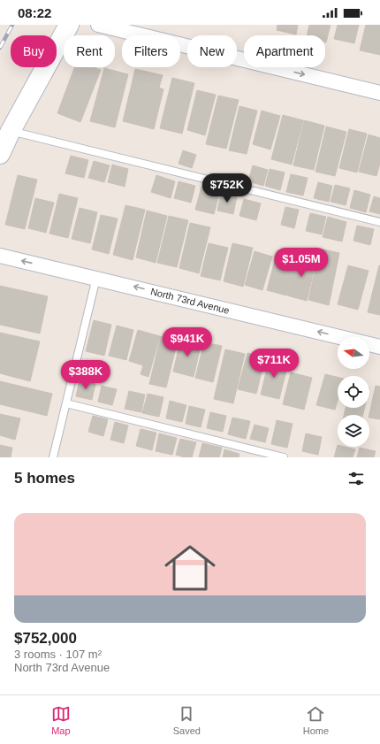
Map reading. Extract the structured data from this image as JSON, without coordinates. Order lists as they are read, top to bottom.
{
  "streets": {
    "street": ["North 73rd Avenue"]
  },
  "one_way": ["North 73rd Avenue"],
  "north": "left",
  "page": {
    "status": "08:22",
    "chip": [
      "Buy",
      "Rent",
      "Filters",
      "New",
      "Apartment"
    ],
    "price": [
      "$752K",
      "$1.05M",
      "$941K",
      "$711K",
      "$388K"
    ],
    "heading": "5 homes",
    "list": [
      {
        "name": "$752,000",
        "note": "3 rooms · 107 m² · North 73rd Avenue"
      }
    ],
    "tabs": ["Map", "Saved", "Home"]
  }
}
